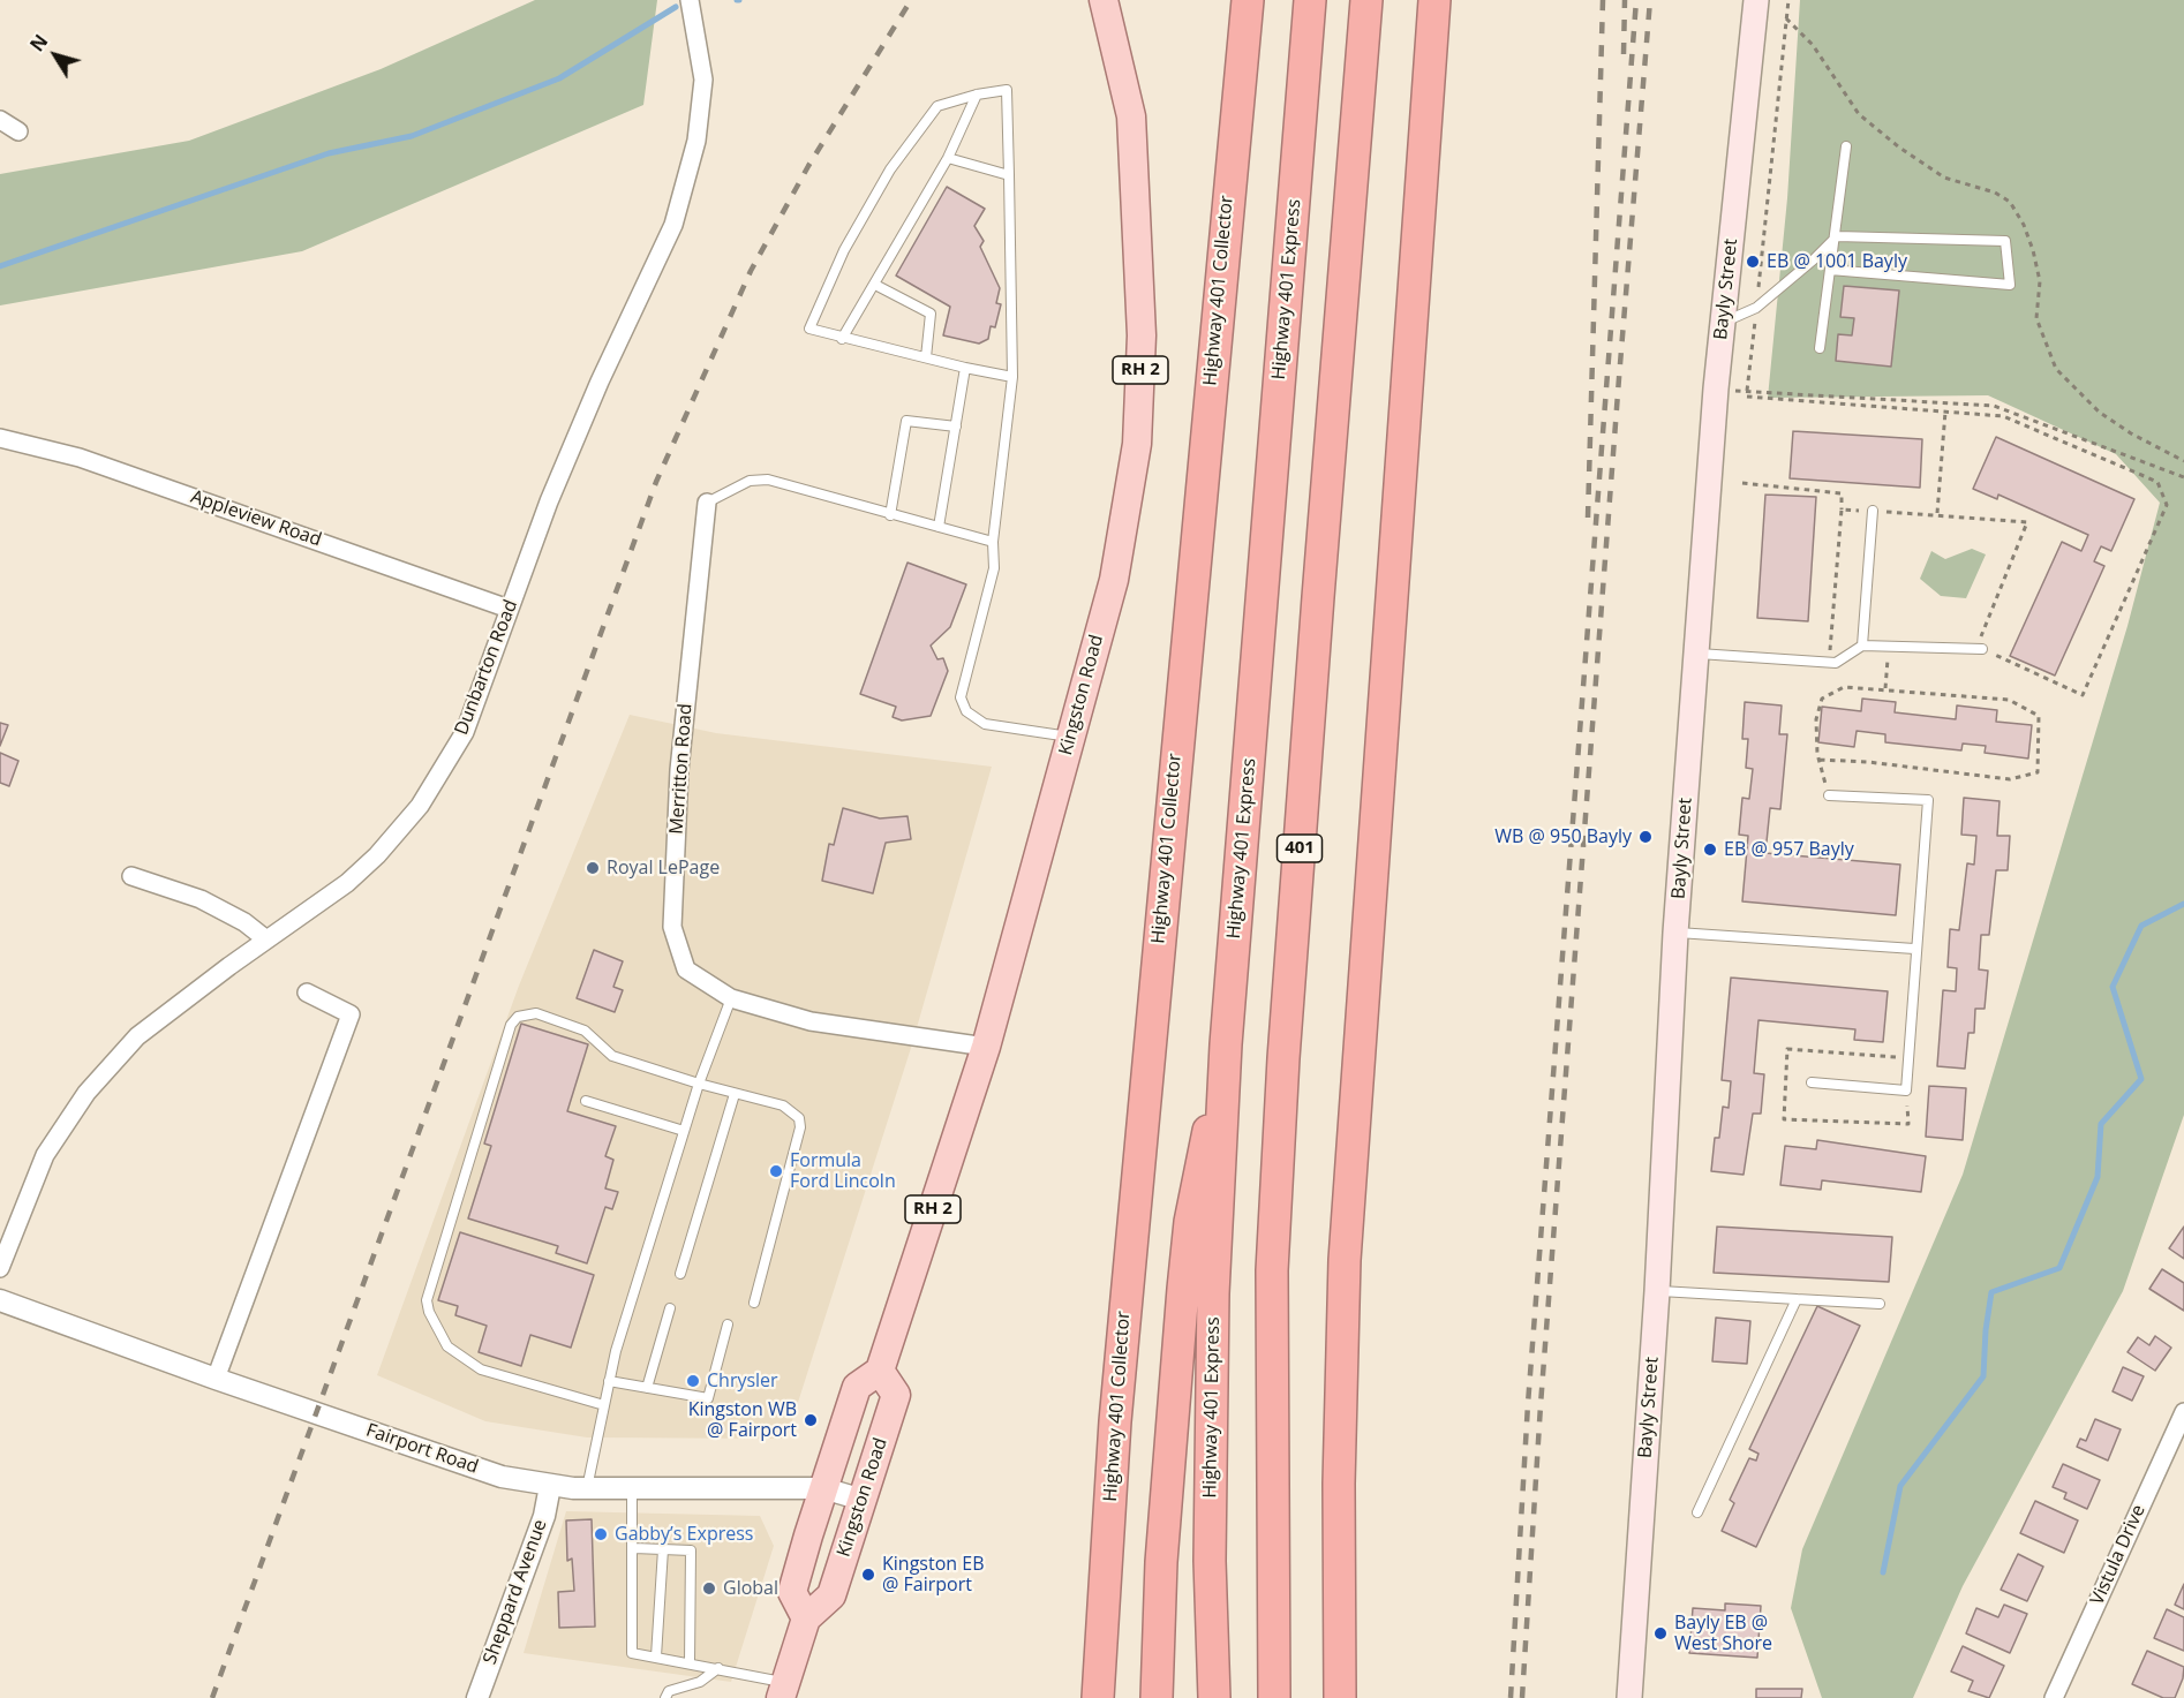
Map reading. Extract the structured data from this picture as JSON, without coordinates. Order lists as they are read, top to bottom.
{
  "streets": {
    "highway": ["Highway 401 Express", "Highway 401 Collector", "401"],
    "main road": ["Bayly Street", "RH 2", "Kingston Road"],
    "street": [
      "Appleview Road",
      "Dunbarton Road",
      "Merritton Road",
      "Fairport Road",
      "Vistula Drive",
      "Sheppard Avenue"
    ]
  },
  "crossings": [
    ["Appleview Road", "Dunbarton Road"],
    ["Kingston Road", "Merritton Road"],
    ["Kingston Road", "Fairport Road"],
    ["Fairport Road", "Sheppard Avenue"]
  ],
  "places": [
    "EB @ 1001 Bayly",
    "WB @ 950 Bayly",
    "EB @ 957 Bayly",
    "Royal LePage",
    "Formula Ford Lincoln",
    "Chrysler",
    "Kingston WB @ Fairport",
    "Gabby’s Express",
    "Kingston EB @ Fairport",
    "Global",
    "Bayly EB @ West Shore"
  ],
  "north": "top left"
}
